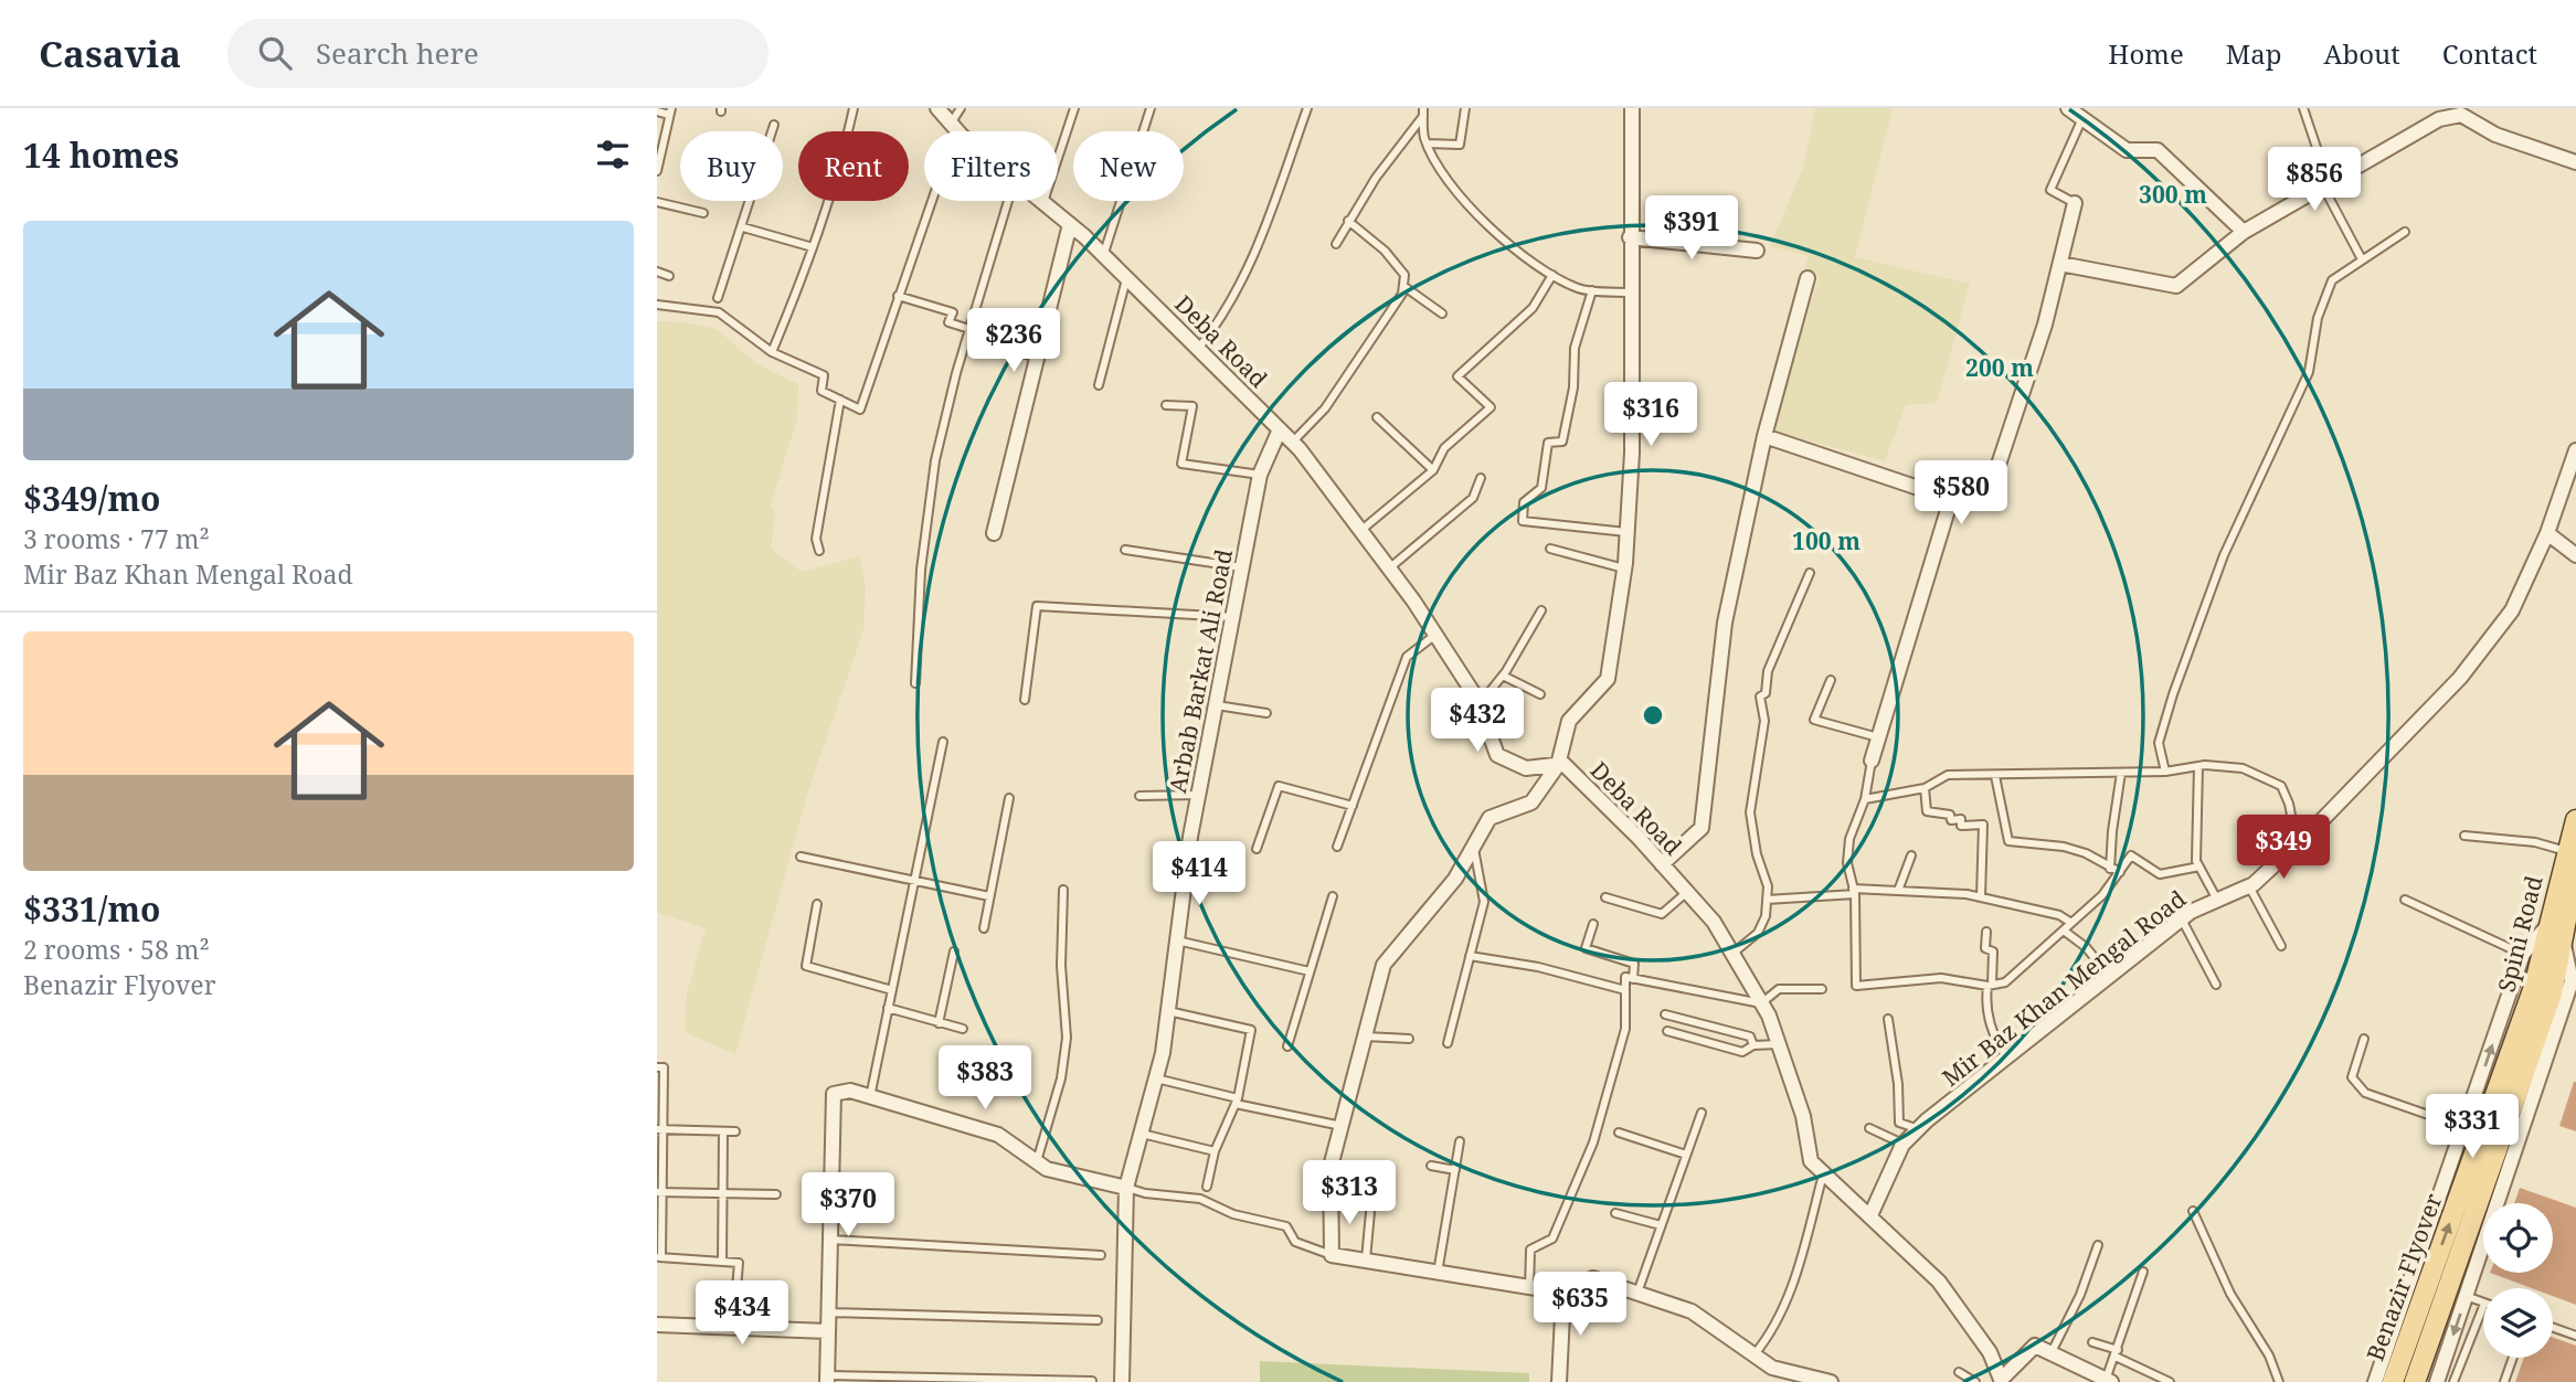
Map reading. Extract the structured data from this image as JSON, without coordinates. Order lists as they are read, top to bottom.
{
  "streets": {
    "main road": ["Spini Road", "Benazir Flyover"],
    "street": ["Deba Road", "Arbab Barkat Ali Road", "Mir Baz Khan Mengal Road"]
  },
  "crossings": [
    ["Deba Road", "Arbab Barkat Ali Road"],
    ["Deba Road", "Mir Baz Khan Mengal Road"],
    ["Spini Road", "Benazir Flyover"]
  ],
  "page": {
    "header": "Casavia",
    "search": "Search here",
    "nav": [
      "Home",
      "Map",
      "About",
      "Contact"
    ],
    "heading": "14 homes",
    "chip": [
      "Buy",
      "Rent",
      "Filters",
      "New"
    ],
    "price": [
      "$856",
      "$391",
      "$236",
      "$316",
      "$580",
      "$432",
      "$349",
      "$414",
      "$383",
      "$331",
      "$313",
      "$370",
      "$635",
      "$434"
    ],
    "list": [
      {
        "name": "$349/mo",
        "note": "3 rooms · 77 m² · Mir Baz Khan Mengal Road"
      },
      {
        "name": "$331/mo",
        "note": "2 rooms · 58 m² · Benazir Flyover"
      }
    ]
  },
  "rings": ["300 m", "200 m", "100 m"]
}
